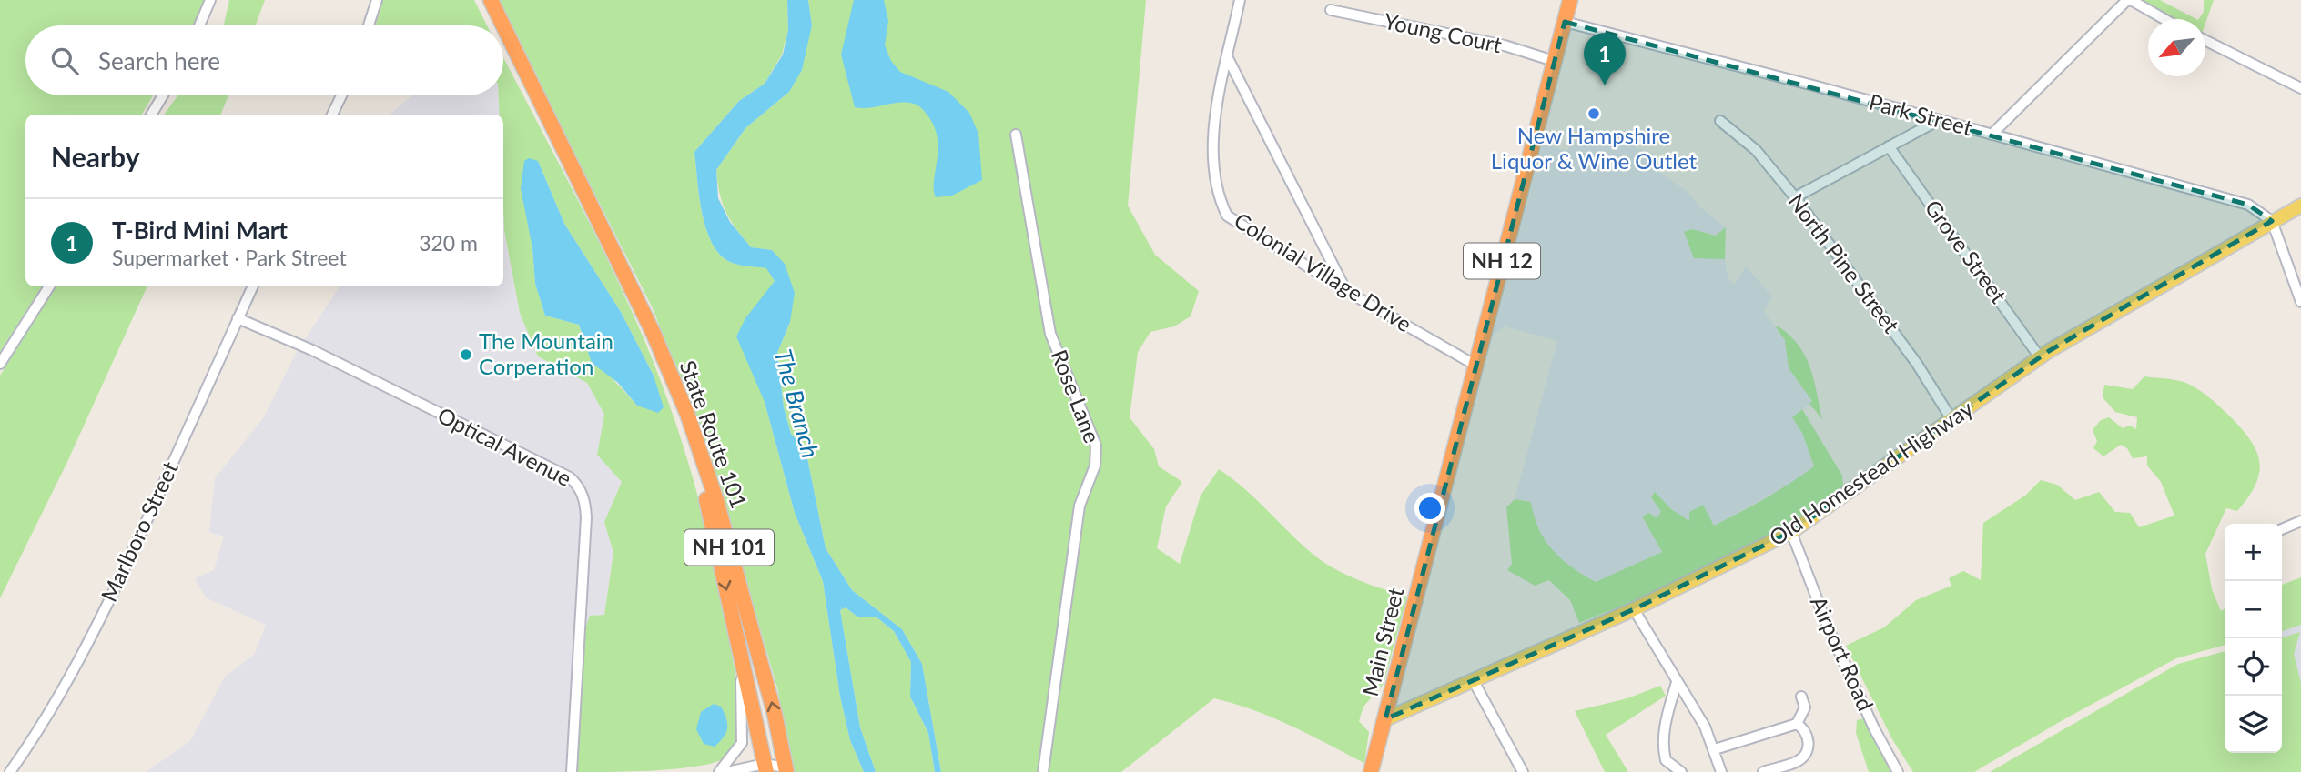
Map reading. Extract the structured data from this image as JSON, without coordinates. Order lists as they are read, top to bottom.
{
  "streets": {
    "highway": [
      "NH 12",
      "State Route 101",
      "NH 101",
      "Main Street"
    ],
    "main road": ["Old Homestead Highway"],
    "street": [
      "Young Court",
      "Park Street",
      "Grove Street",
      "North Pine Street",
      "Colonial Village Drive",
      "Rose Lane",
      "Optical Avenue",
      "Marlboro Street",
      "Airport Road"
    ]
  },
  "crossings": [
    ["Young Court", "NH 12"],
    ["Park Street", "NH 12"],
    ["Park Street", "Old Homestead Highway"],
    ["Grove Street", "Old Homestead Highway"],
    ["NH 12", "Colonial Village Drive"],
    ["NH 12", "Main Street"],
    ["North Pine Street", "Old Homestead Highway"],
    ["Colonial Village Drive", "Main Street"],
    ["Optical Avenue", "Marlboro Street"],
    ["Old Homestead Highway", "Main Street"],
    ["Old Homestead Highway", "Airport Road"]
  ],
  "water": ["The Branch"],
  "places": ["New Hampshire Liquor & Wine Outlet", "The Mountain Corperation"],
  "north": "bottom left",
  "page": {
    "search": "Search here",
    "pins": "1",
    "heading": "Nearby",
    "list": [
      {
        "mark": "1",
        "name": "T-Bird Mini Mart",
        "note": "Supermarket · Park Street",
        "value": "320 m"
      }
    ],
    "map_buttons": ["+", "−"]
  }
}
